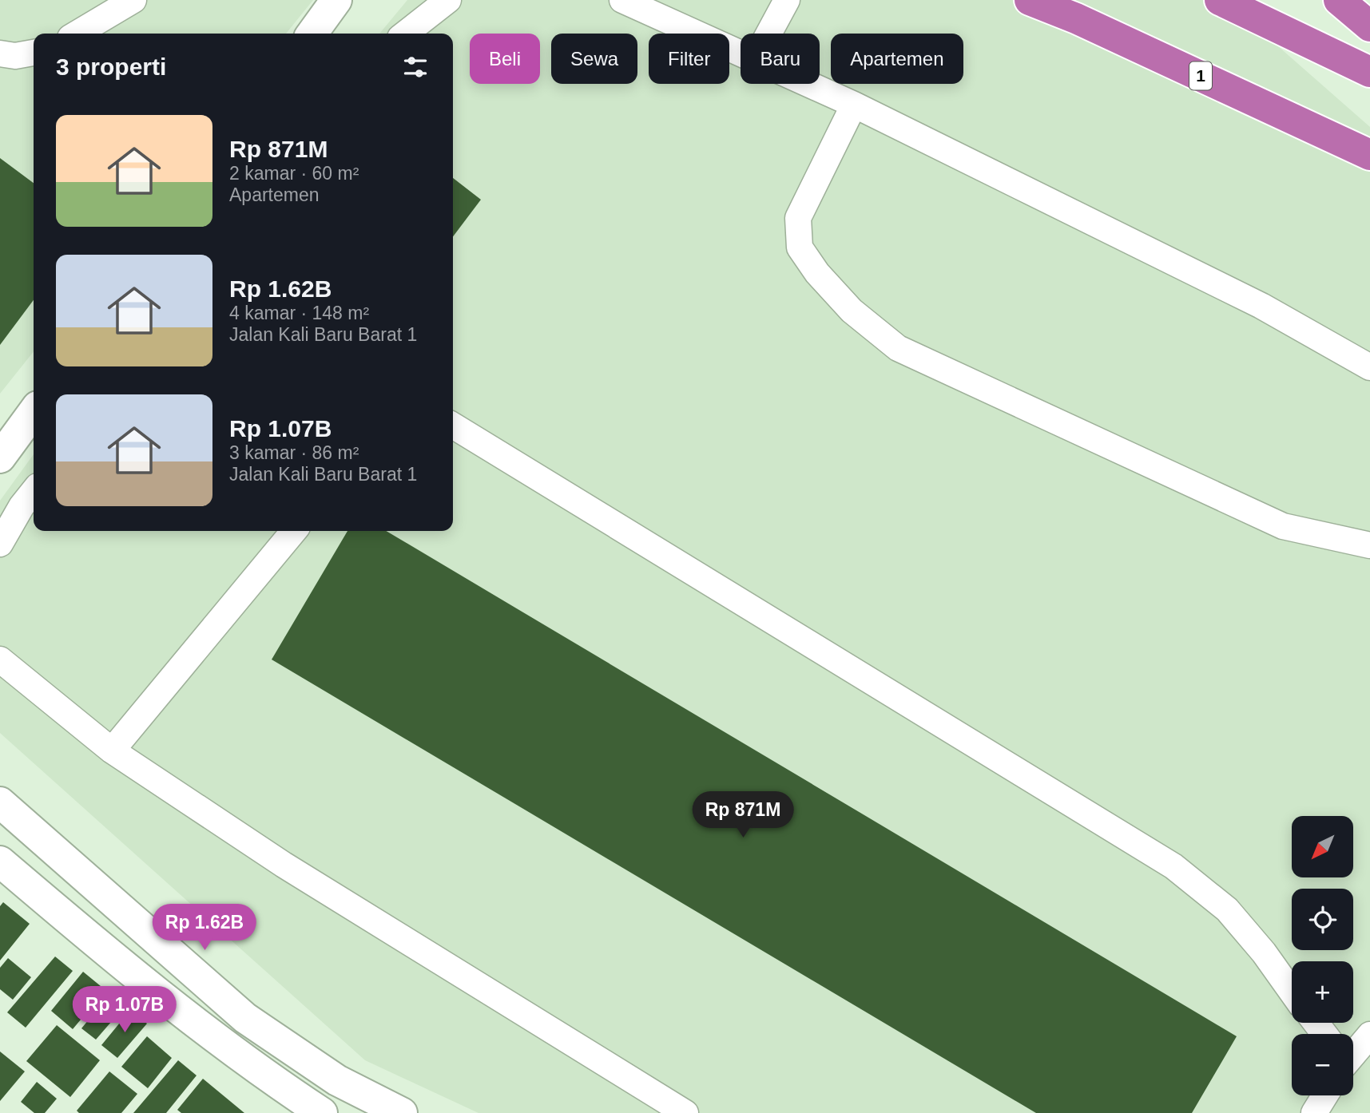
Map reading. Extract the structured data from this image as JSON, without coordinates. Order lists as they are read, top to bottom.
{
  "streets": {
    "highway": ["1"]
  },
  "north": "bottom left",
  "page": {
    "chip": [
      "Beli",
      "Sewa",
      "Filter",
      "Baru",
      "Apartemen"
    ],
    "heading": "3 properti",
    "list": [
      {
        "name": "Rp 871M",
        "note": "2 kamar · 60 m² · Apartemen"
      },
      {
        "name": "Rp 1.62B",
        "note": "4 kamar · 148 m² · Jalan Kali Baru Barat 1"
      },
      {
        "name": "Rp 1.07B",
        "note": "3 kamar · 86 m² · Jalan Kali Baru Barat 1"
      }
    ],
    "price": ["Rp 871M", "Rp 1.62B", "Rp 1.07B"],
    "map_buttons": ["+", "−"]
  }
}
